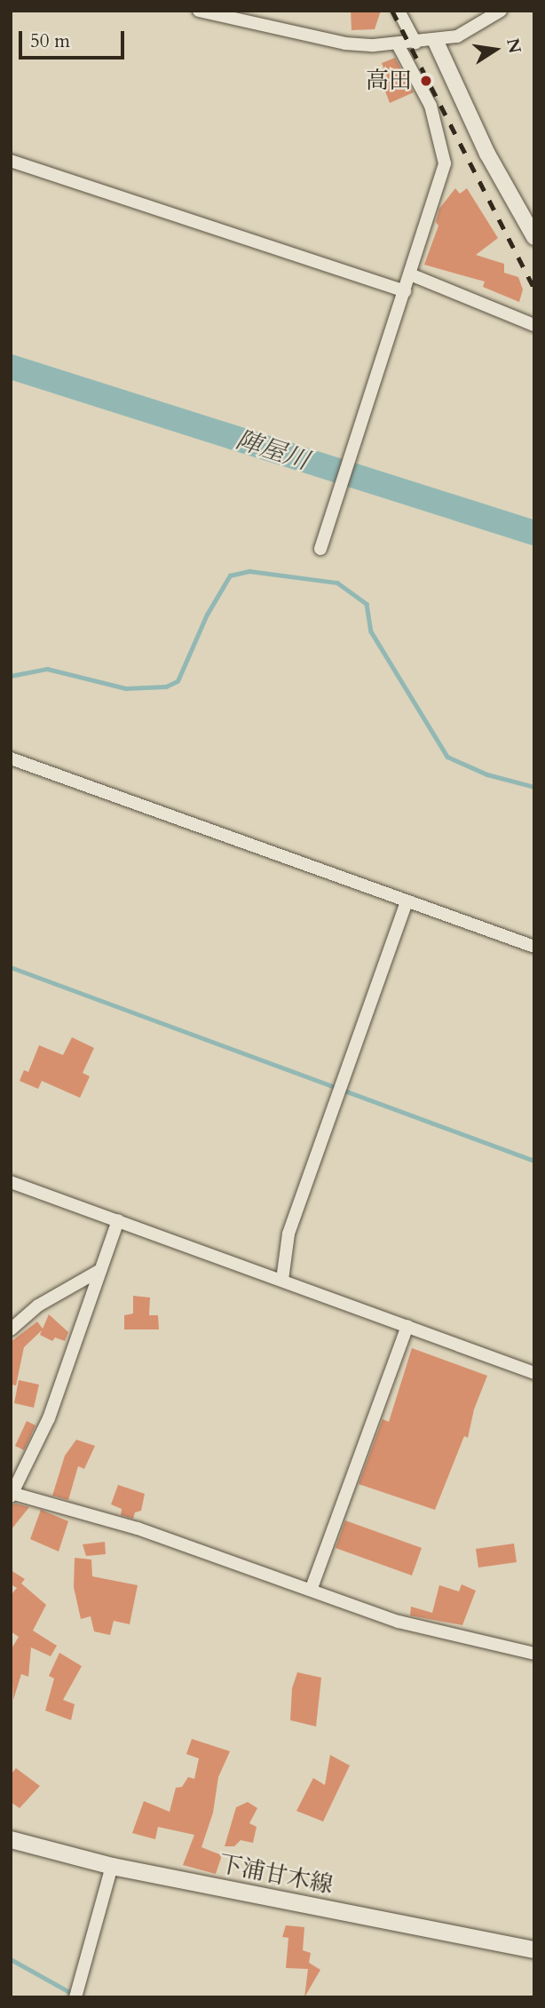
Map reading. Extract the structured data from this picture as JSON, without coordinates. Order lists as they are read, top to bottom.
{
  "streets": {
    "main road": ["下浦甘木線"]
  },
  "water": ["陣屋川"],
  "places": ["高田"],
  "scale_bar": "50 m",
  "north": "right"
}
